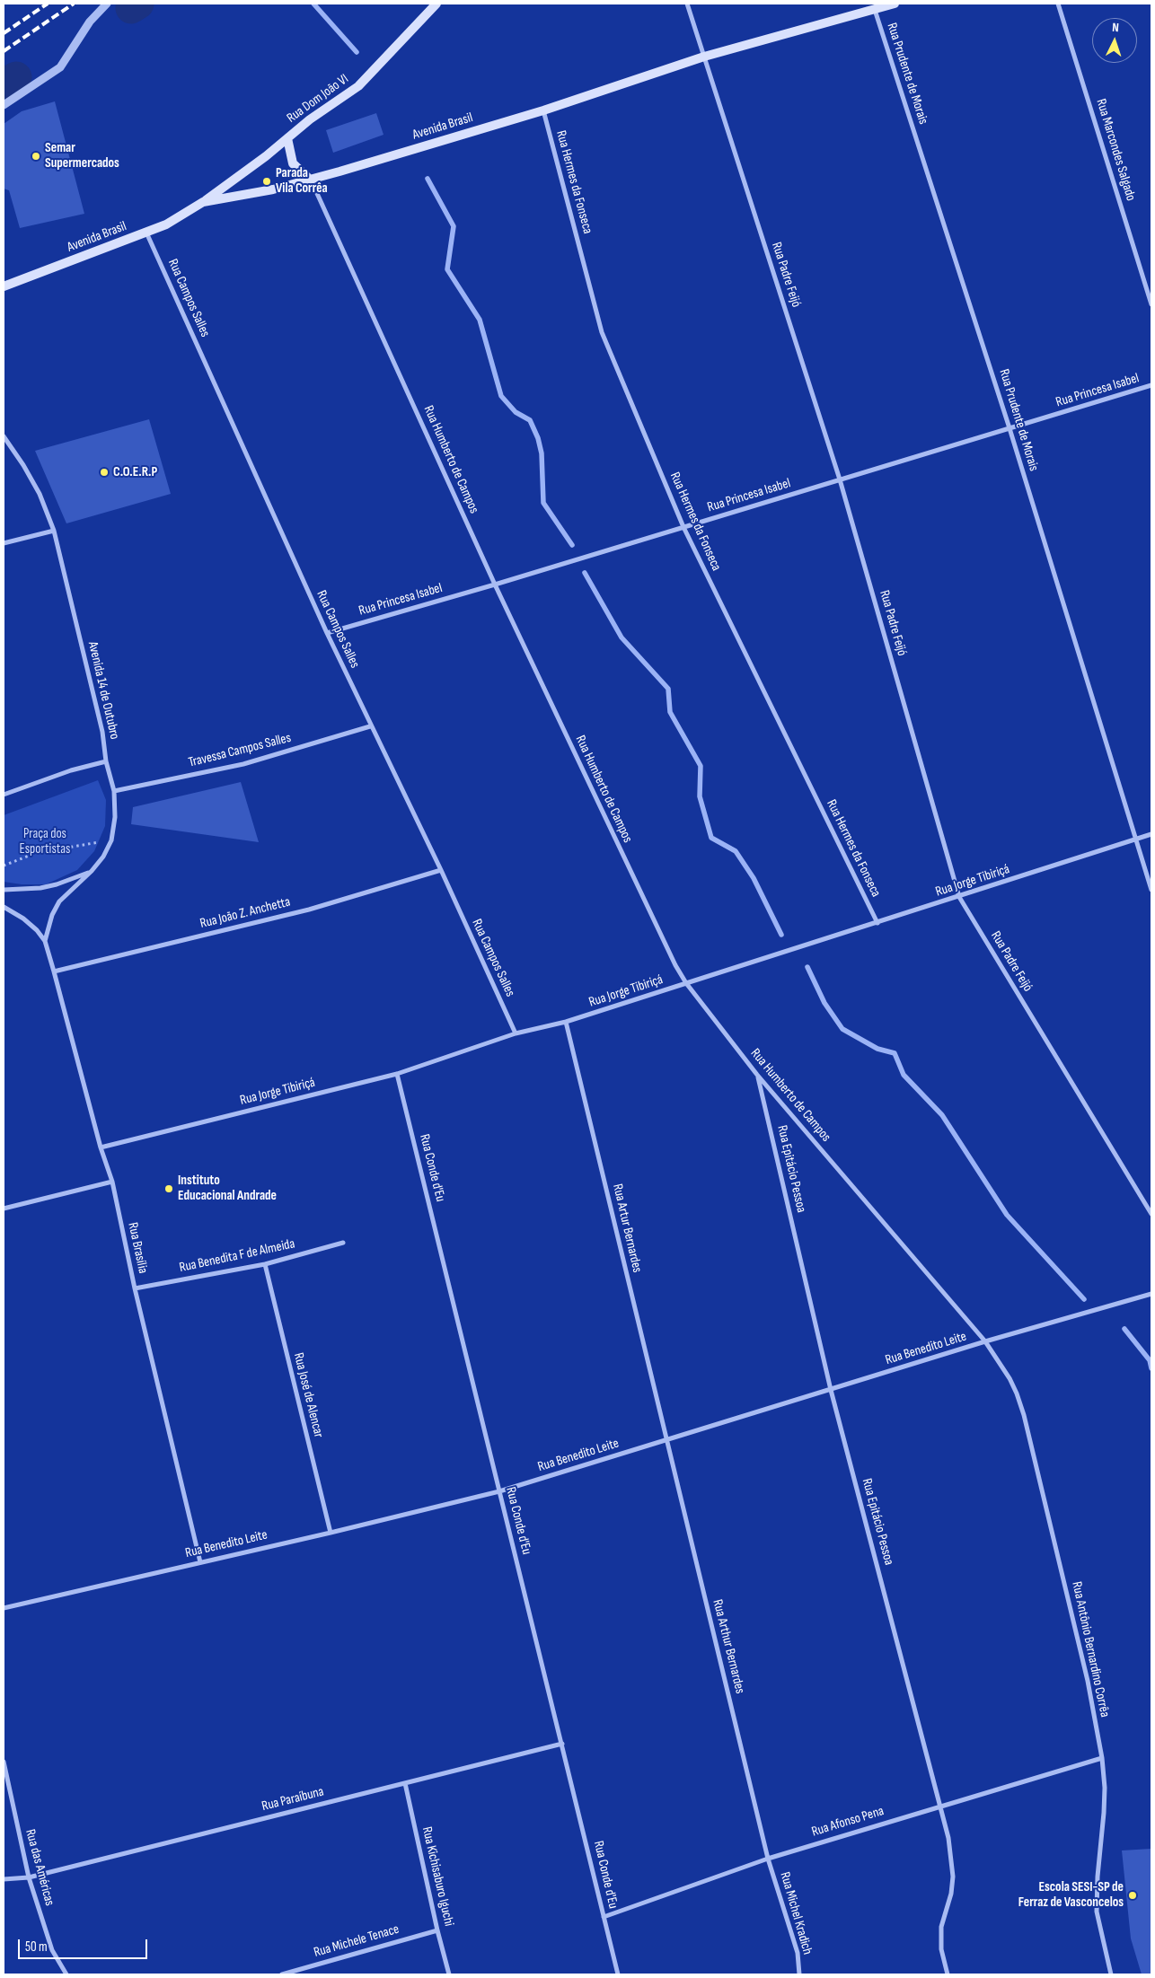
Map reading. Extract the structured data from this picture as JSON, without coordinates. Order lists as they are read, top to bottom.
{
  "streets": {
    "main road": ["Rua Dom João VI", "Avenida Brasil"],
    "street": [
      "Rua Prudente de Morais",
      "Rua Marcondes Salgado",
      "Rua Hermes da Fonseca",
      "Rua Padre Feijó",
      "Rua Campos Salles",
      "Rua Princesa Isabel",
      "Rua Humberto de Campos",
      "Avenida 14 de Outubro",
      "Travessa Campos Salles",
      "Rua Jorge Tibiriçá",
      "Rua João Z. Anchetta",
      "Rua Conde d'Eu",
      "Rua Epitácio Pessoa",
      "Rua Artur Bernardes",
      "Rua Brasília",
      "Rua Benedita F de Almeida",
      "Rua Benedito Leite",
      "Rua José de Alencar",
      "Rua Arthur Bernardes",
      "Rua Antônio Bernardino Corrêa",
      "Rua Paraíbuna",
      "Rua Afonso Pena",
      "Rua das Américas",
      "Rua Kichisaburo Iguchi",
      "Rua Michel Kradich",
      "Rua Michele Tenace"
    ]
  },
  "crossings": [
    ["Rua Prudente de Morais", "Avenida Brasil"],
    ["Rua Prudente de Morais", "Rua Princesa Isabel"],
    ["Rua Prudente de Morais", "Rua Jorge Tibiriçá"],
    ["Rua Dom João VI", "Avenida Brasil"],
    ["Avenida Brasil", "Rua Hermes da Fonseca"],
    ["Avenida Brasil", "Rua Padre Feijó"],
    ["Avenida Brasil", "Rua Campos Salles"],
    ["Avenida Brasil", "Rua Humberto de Campos"],
    ["Rua Hermes da Fonseca", "Rua Princesa Isabel"],
    ["Rua Hermes da Fonseca", "Rua Jorge Tibiriçá"],
    ["Rua Padre Feijó", "Rua Princesa Isabel"],
    ["Rua Padre Feijó", "Rua Jorge Tibiriçá"],
    ["Rua Campos Salles", "Rua Princesa Isabel"],
    ["Rua Campos Salles", "Travessa Campos Salles"],
    ["Rua Campos Salles", "Rua Jorge Tibiriçá"],
    ["Rua Campos Salles", "Rua João Z. Anchetta"],
    ["Rua Princesa Isabel", "Rua Humberto de Campos"],
    ["Rua Humberto de Campos", "Rua Jorge Tibiriçá"],
    ["Rua Humberto de Campos", "Rua Epitácio Pessoa"],
    ["Rua Humberto de Campos", "Rua Benedito Leite"],
    ["Rua Humberto de Campos", "Rua Antônio Bernardino Corrêa"],
    ["Avenida 14 de Outubro", "Travessa Campos Salles"],
    ["Avenida 14 de Outubro", "Rua Brasília"],
    ["Rua Jorge Tibiriçá", "Rua Conde d'Eu"],
    ["Rua Jorge Tibiriçá", "Rua Artur Bernardes"],
    ["Rua Jorge Tibiriçá", "Rua Brasília"],
    ["Rua João Z. Anchetta", "Rua Brasília"],
    ["Rua Conde d'Eu", "Rua Benedito Leite"],
    ["Rua Conde d'Eu", "Rua Paraíbuna"],
    ["Rua Conde d'Eu", "Rua Afonso Pena"],
    ["Rua Epitácio Pessoa", "Rua Benedito Leite"],
    ["Rua Epitácio Pessoa", "Rua Afonso Pena"],
    ["Rua Artur Bernardes", "Rua Benedito Leite"],
    ["Rua Artur Bernardes", "Rua Arthur Bernardes"],
    ["Rua Brasília", "Rua Benedita F de Almeida"],
    ["Rua Brasília", "Rua Benedito Leite"],
    ["Rua Benedita F de Almeida", "Rua José de Alencar"],
    ["Rua Benedito Leite", "Rua José de Alencar"],
    ["Rua Benedito Leite", "Rua Arthur Bernardes"],
    ["Rua Benedito Leite", "Rua Antônio Bernardino Corrêa"],
    ["Rua Arthur Bernardes", "Rua Afonso Pena"],
    ["Rua Arthur Bernardes", "Rua Michel Kradich"],
    ["Rua Antônio Bernardino Corrêa", "Rua Afonso Pena"],
    ["Rua Paraíbuna", "Rua das Américas"],
    ["Rua Paraíbuna", "Rua Kichisaburo Iguchi"],
    ["Rua Afonso Pena", "Rua Michel Kradich"],
    ["Rua Kichisaburo Iguchi", "Rua Michele Tenace"]
  ],
  "parks": ["Praça dos Esportistas"],
  "places": [
    "Semar Supermercados",
    "Parada Vila Corrêa",
    "C.O.E.R.P",
    "Instituto Educacional Andrade",
    "Escola SESI-SP de Ferraz de Vasconcelos"
  ],
  "scale_bar": "50 m",
  "north": "top"
}
